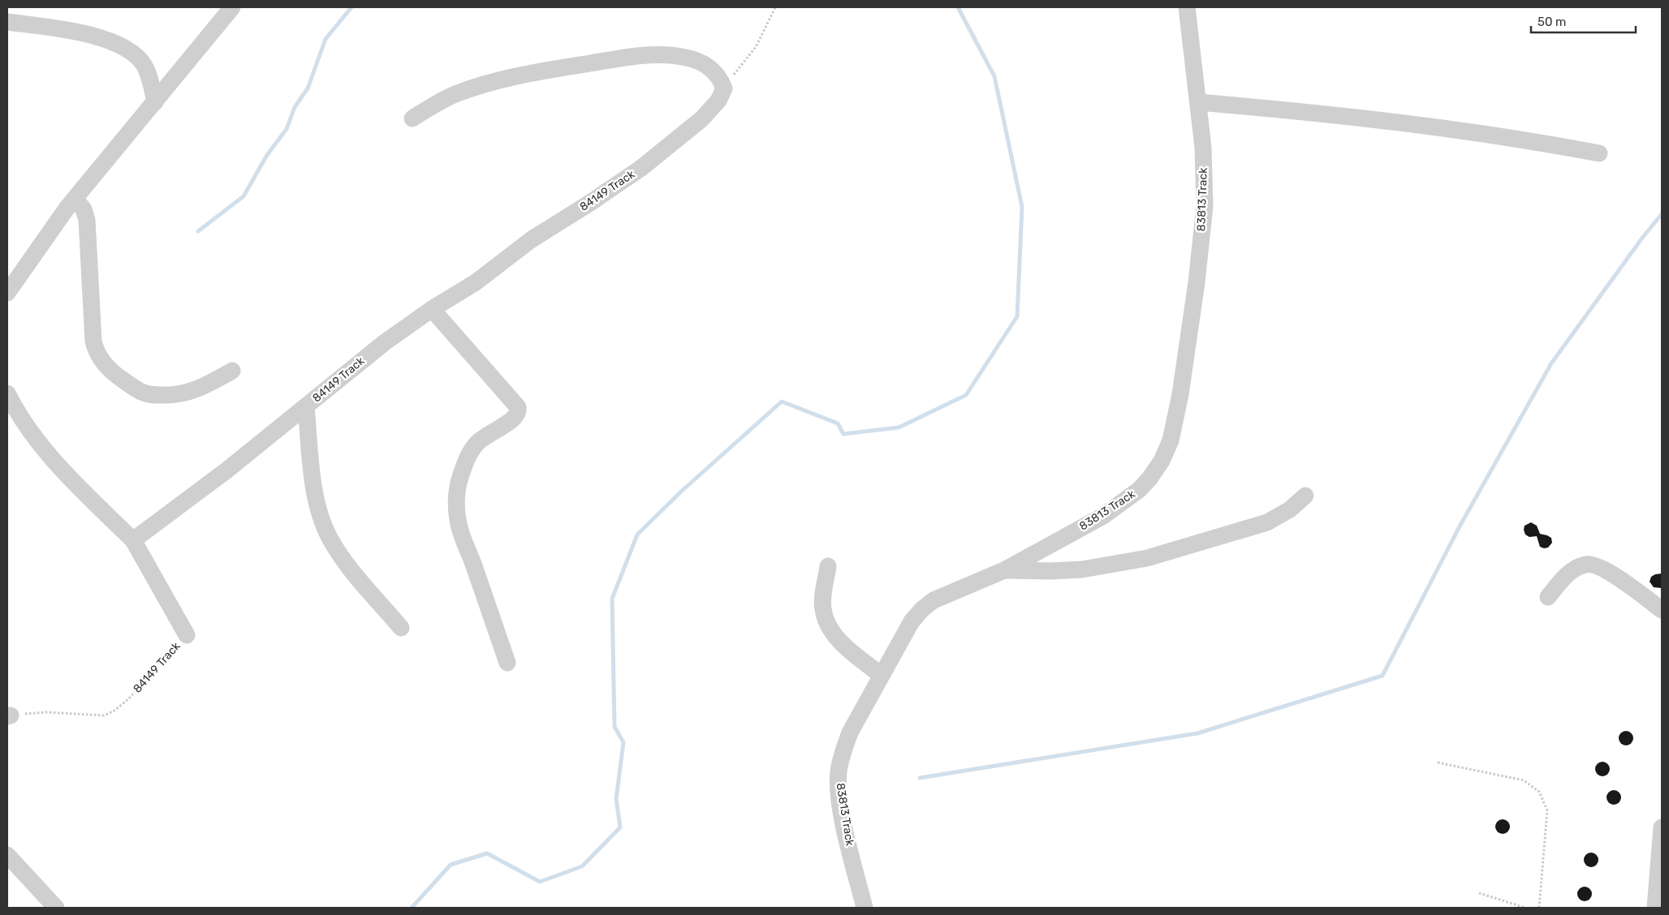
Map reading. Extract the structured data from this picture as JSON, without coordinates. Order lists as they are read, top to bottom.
{
  "streets": {
    "street": ["84149 Track", "83813 Track"]
  },
  "scale_bar": "50 m"
}
